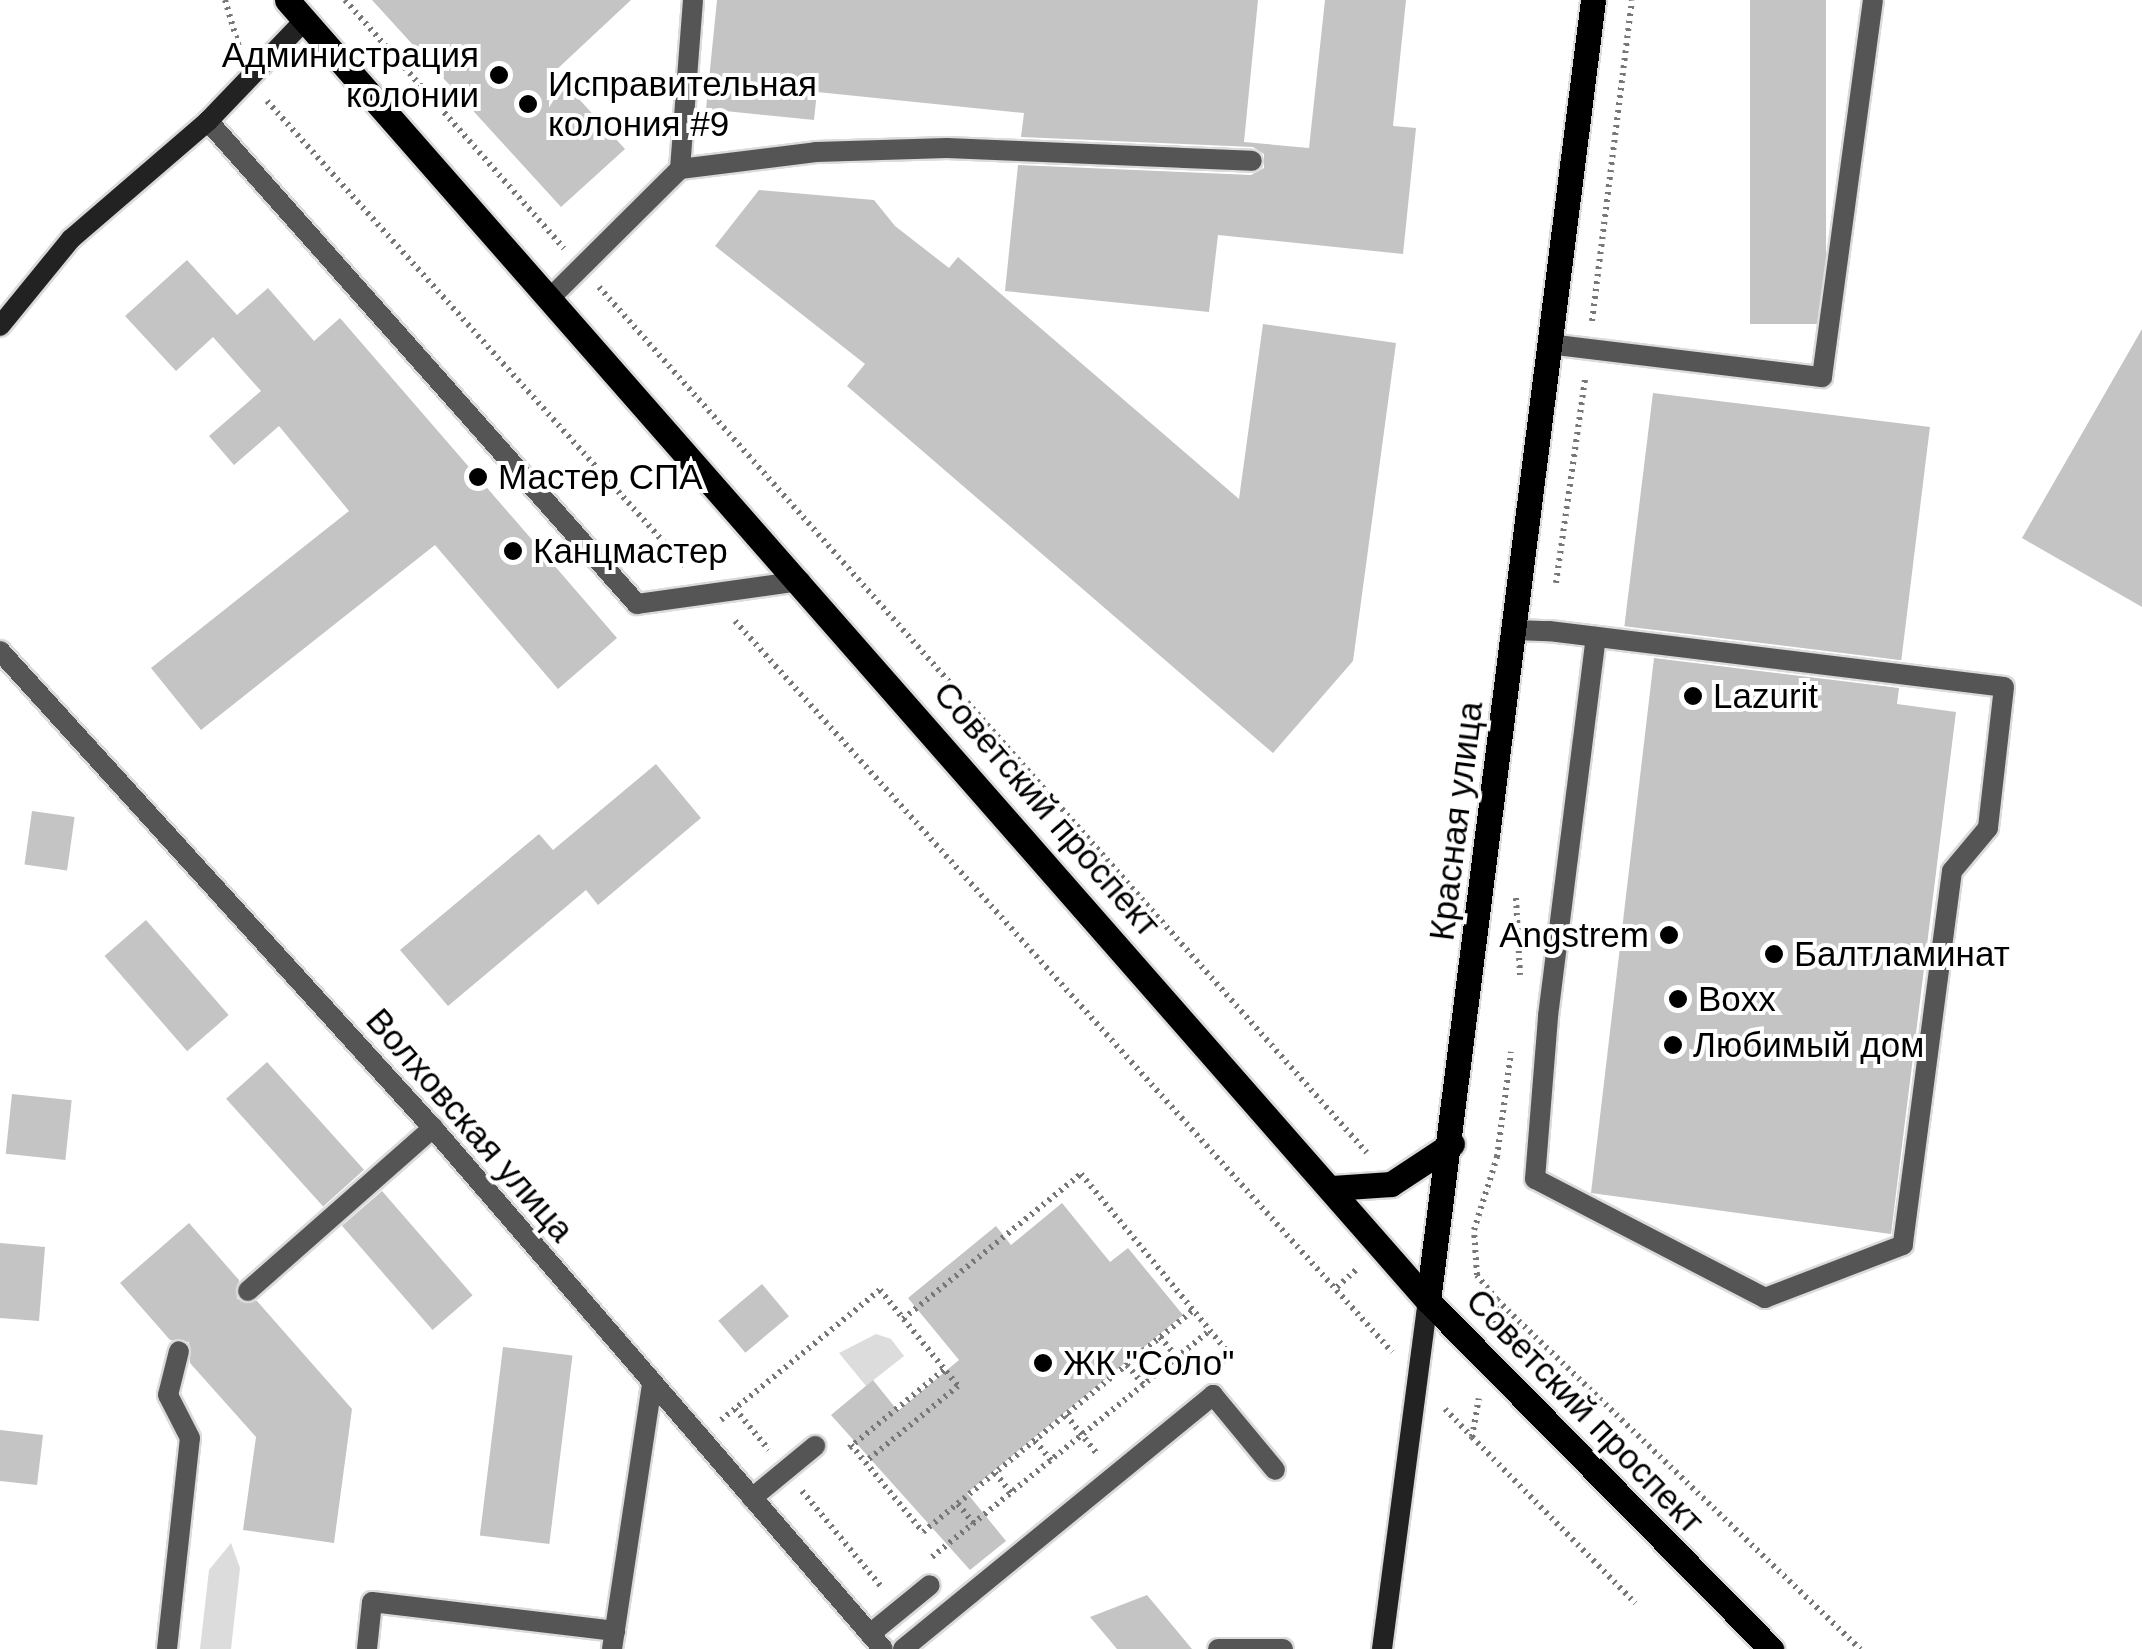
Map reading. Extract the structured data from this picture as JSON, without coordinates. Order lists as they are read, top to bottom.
{
  "streets": {
    "main road": ["Советский проспект", "Красная улица"],
    "street": ["Волховская улица"]
  },
  "crossings": [
    ["Советский проспект", "Красная улица"]
  ],
  "places": [
    "Администрация колонии",
    "Исправительная колония #9",
    "Мастер СПА",
    "Канцмастер",
    "Lazurit",
    "Angstrem",
    "Балтламинат",
    "Boxx",
    "Любимый дом",
    "ЖК \"Соло\""
  ]
}
